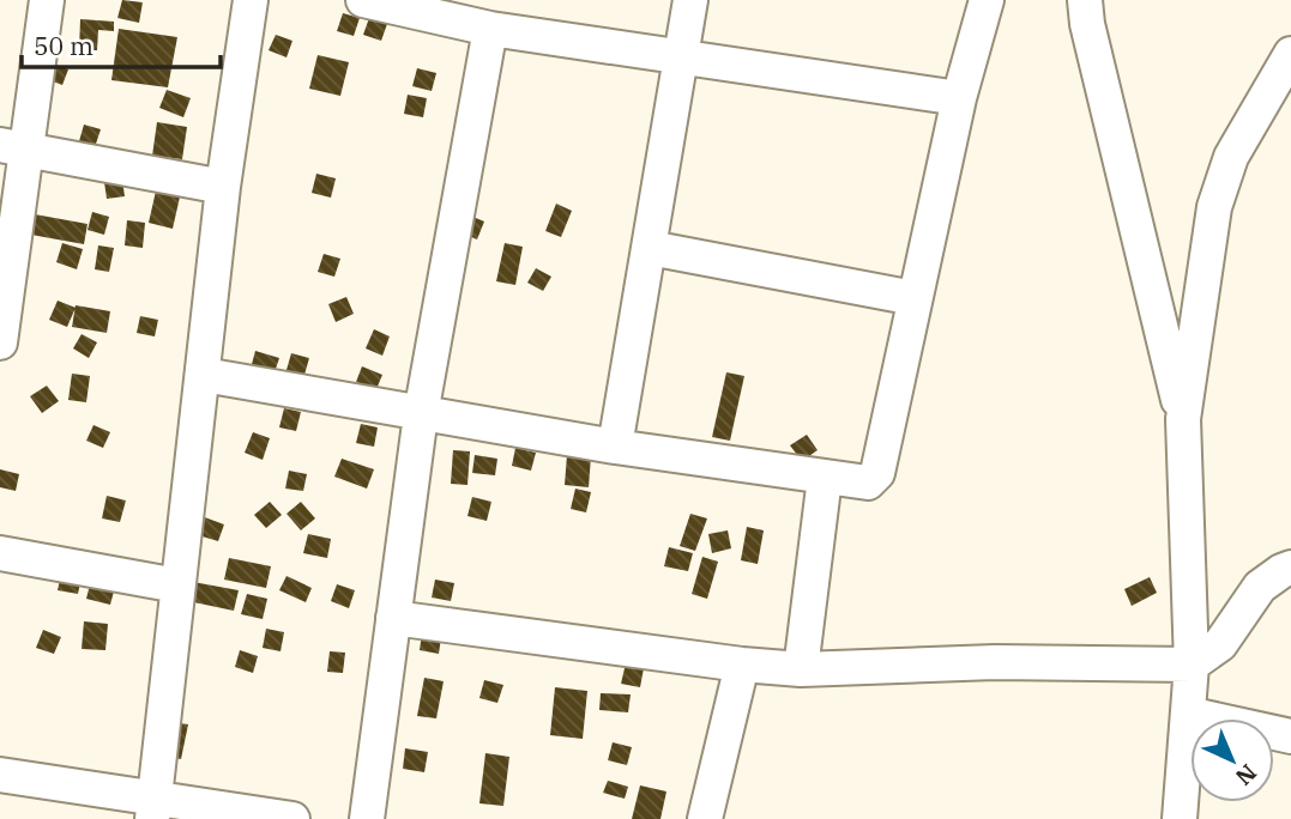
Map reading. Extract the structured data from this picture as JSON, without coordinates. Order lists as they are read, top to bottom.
{
  "scale_bar": "50 m",
  "north": "bottom right"
}
